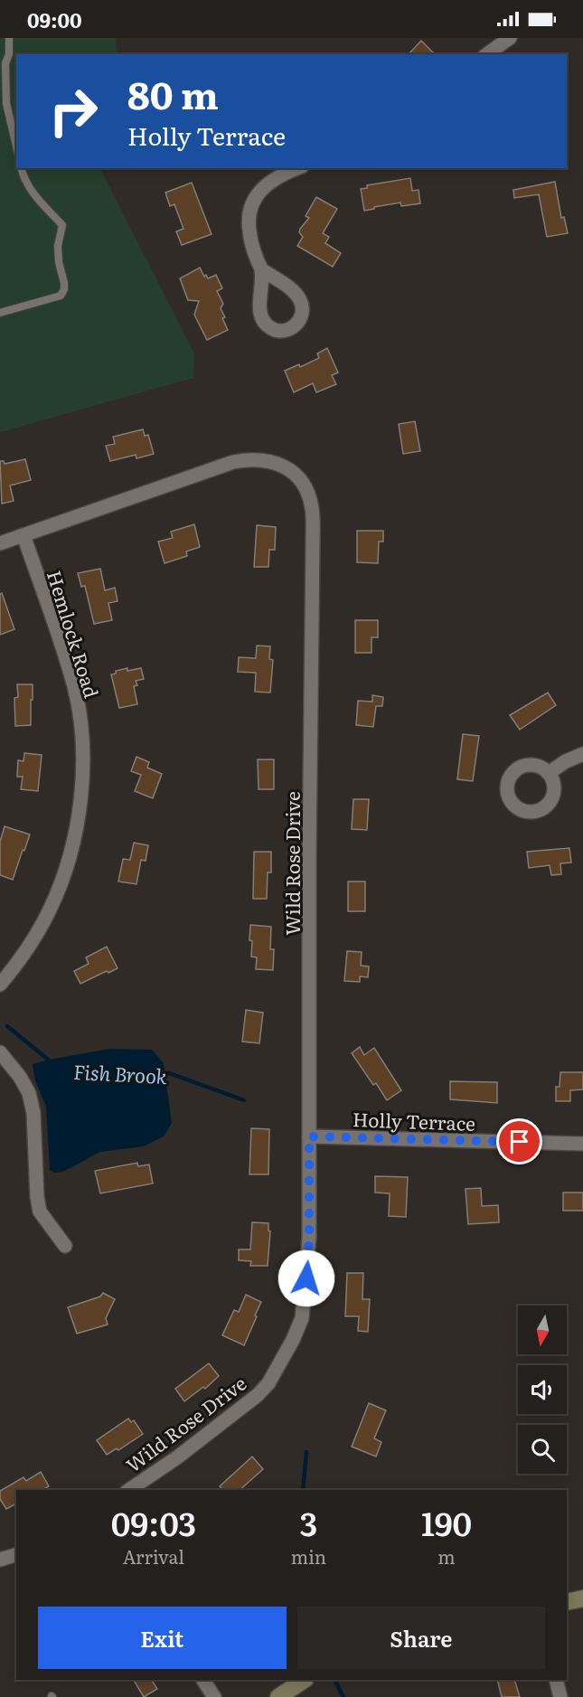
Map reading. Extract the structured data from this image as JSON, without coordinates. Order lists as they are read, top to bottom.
{
  "streets": {
    "street": ["Hemlock Road", "Wild Rose Drive", "Holly Terrace"]
  },
  "crossings": [
    ["Hemlock Road", "Wild Rose Drive"],
    ["Wild Rose Drive", "Holly Terrace"]
  ],
  "water": ["Fish Brook"],
  "north": "bottom",
  "page": {
    "status": "09:00",
    "turn": ["80 m", "Holly Terrace"],
    "eta": [
      "09:03",
      "Arrival",
      "3",
      "min",
      "190",
      "m"
    ],
    "buttons": ["Exit", "Share"]
  }
}
